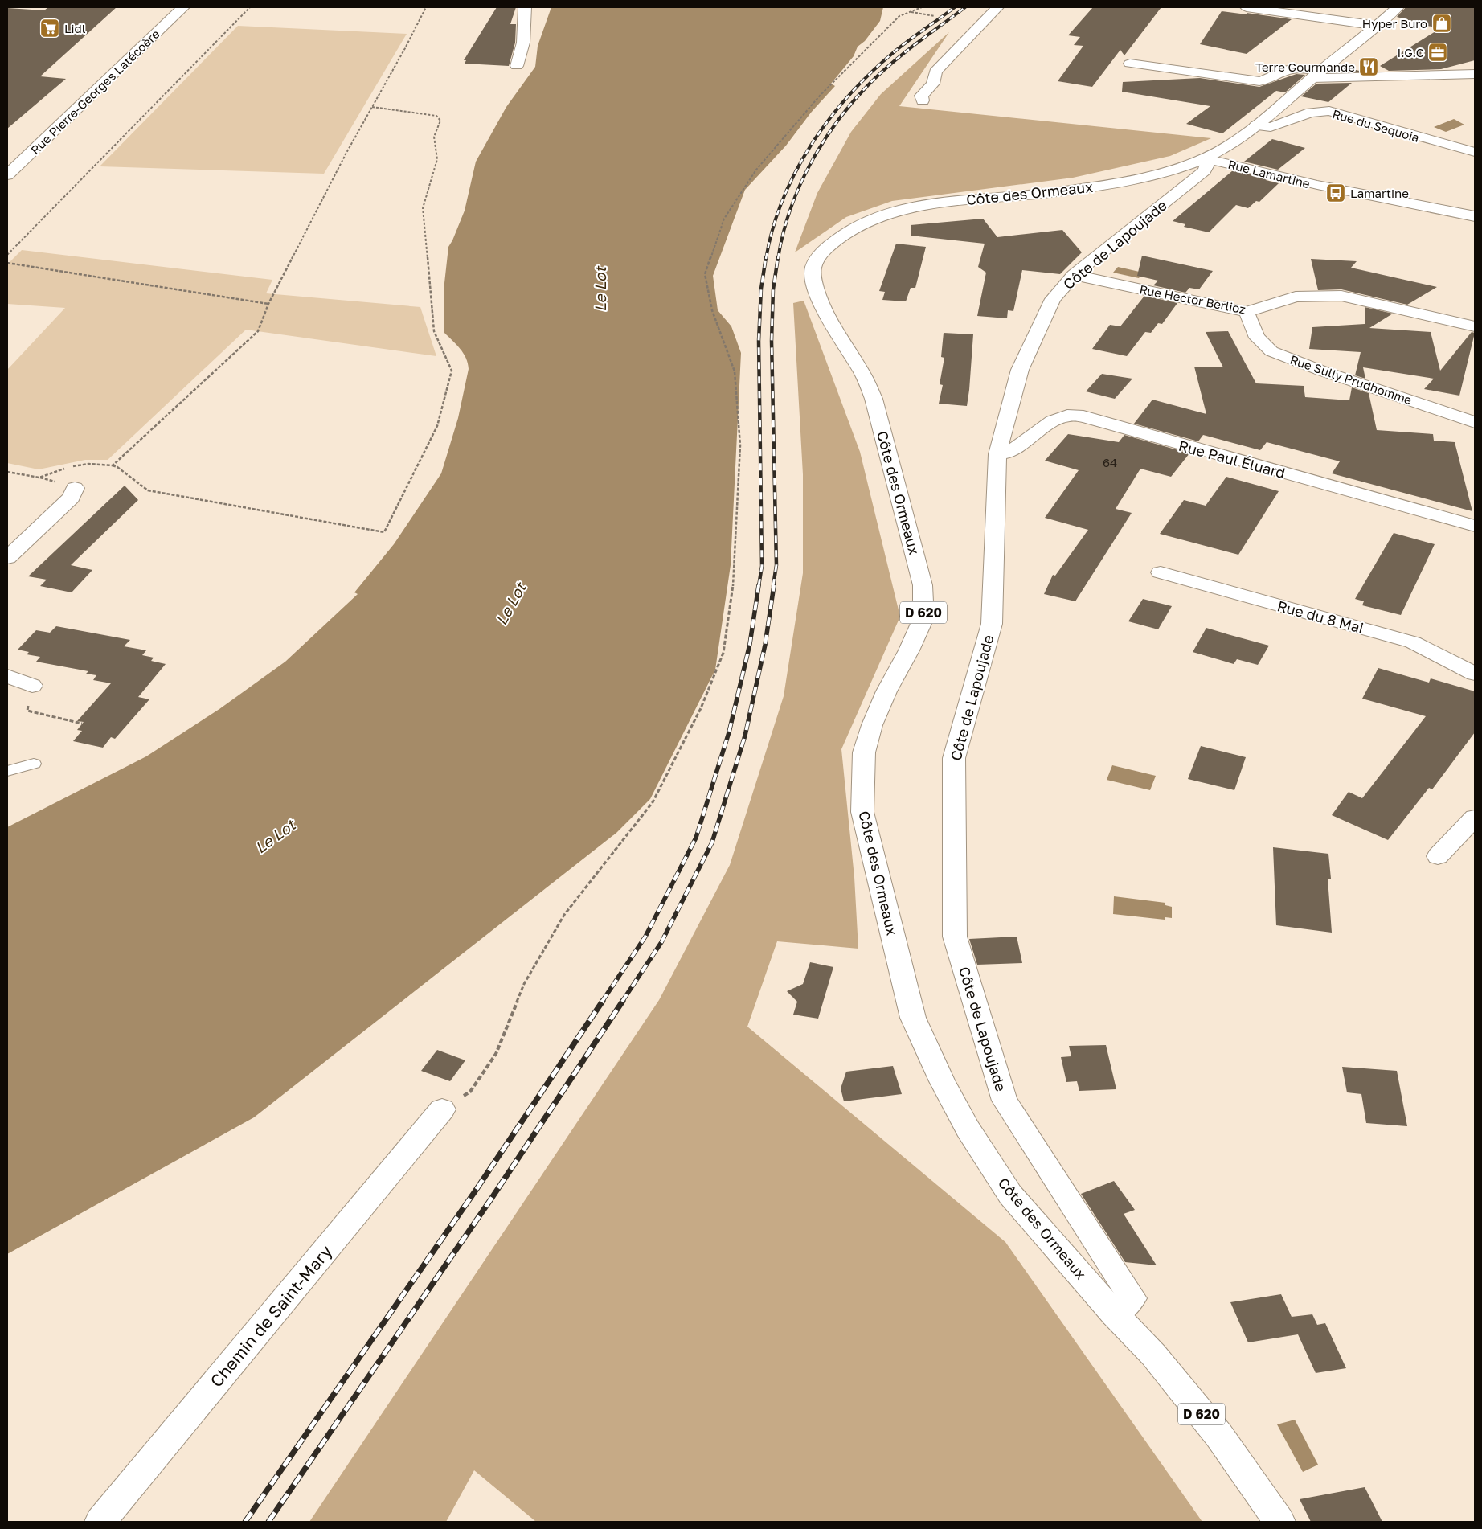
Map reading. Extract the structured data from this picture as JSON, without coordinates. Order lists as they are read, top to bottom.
{
  "streets": {
    "street": [
      "Rue Pierre-Georges Latécoère",
      "Rue du Sequoia",
      "Rue Lamartine",
      "Côte des Ormeaux",
      "Côte de Lapoujade",
      "Rue Hector Berlioz",
      "Rue Sully Prudhomme",
      "Rue Paul Éluard",
      "D 620",
      "Rue du 8 Mai",
      "Chemin de Saint-Mary"
    ]
  },
  "crossings": [
    ["Rue du Sequoia", "Côte des Ormeaux"],
    ["Rue Lamartine", "Côte des Ormeaux"],
    ["Rue Lamartine", "Côte de Lapoujade"],
    ["Côte des Ormeaux", "Côte de Lapoujade"],
    ["Côte des Ormeaux", "D 620"],
    ["Côte de Lapoujade", "Rue Hector Berlioz"],
    ["Côte de Lapoujade", "Rue Paul Éluard"],
    ["Côte de Lapoujade", "D 620"],
    ["Rue Hector Berlioz", "Rue Sully Prudhomme"]
  ],
  "water": ["Le Lot"],
  "places": {
    "shop": ["Hyper Buro"],
    "supermarket": ["Lidl"],
    "office": ["I.G.C"],
    "restaurant": ["Terre Gourmande"],
    "bus stop": ["Lamartine"]
  },
  "house_numbers": ["64"]
}
